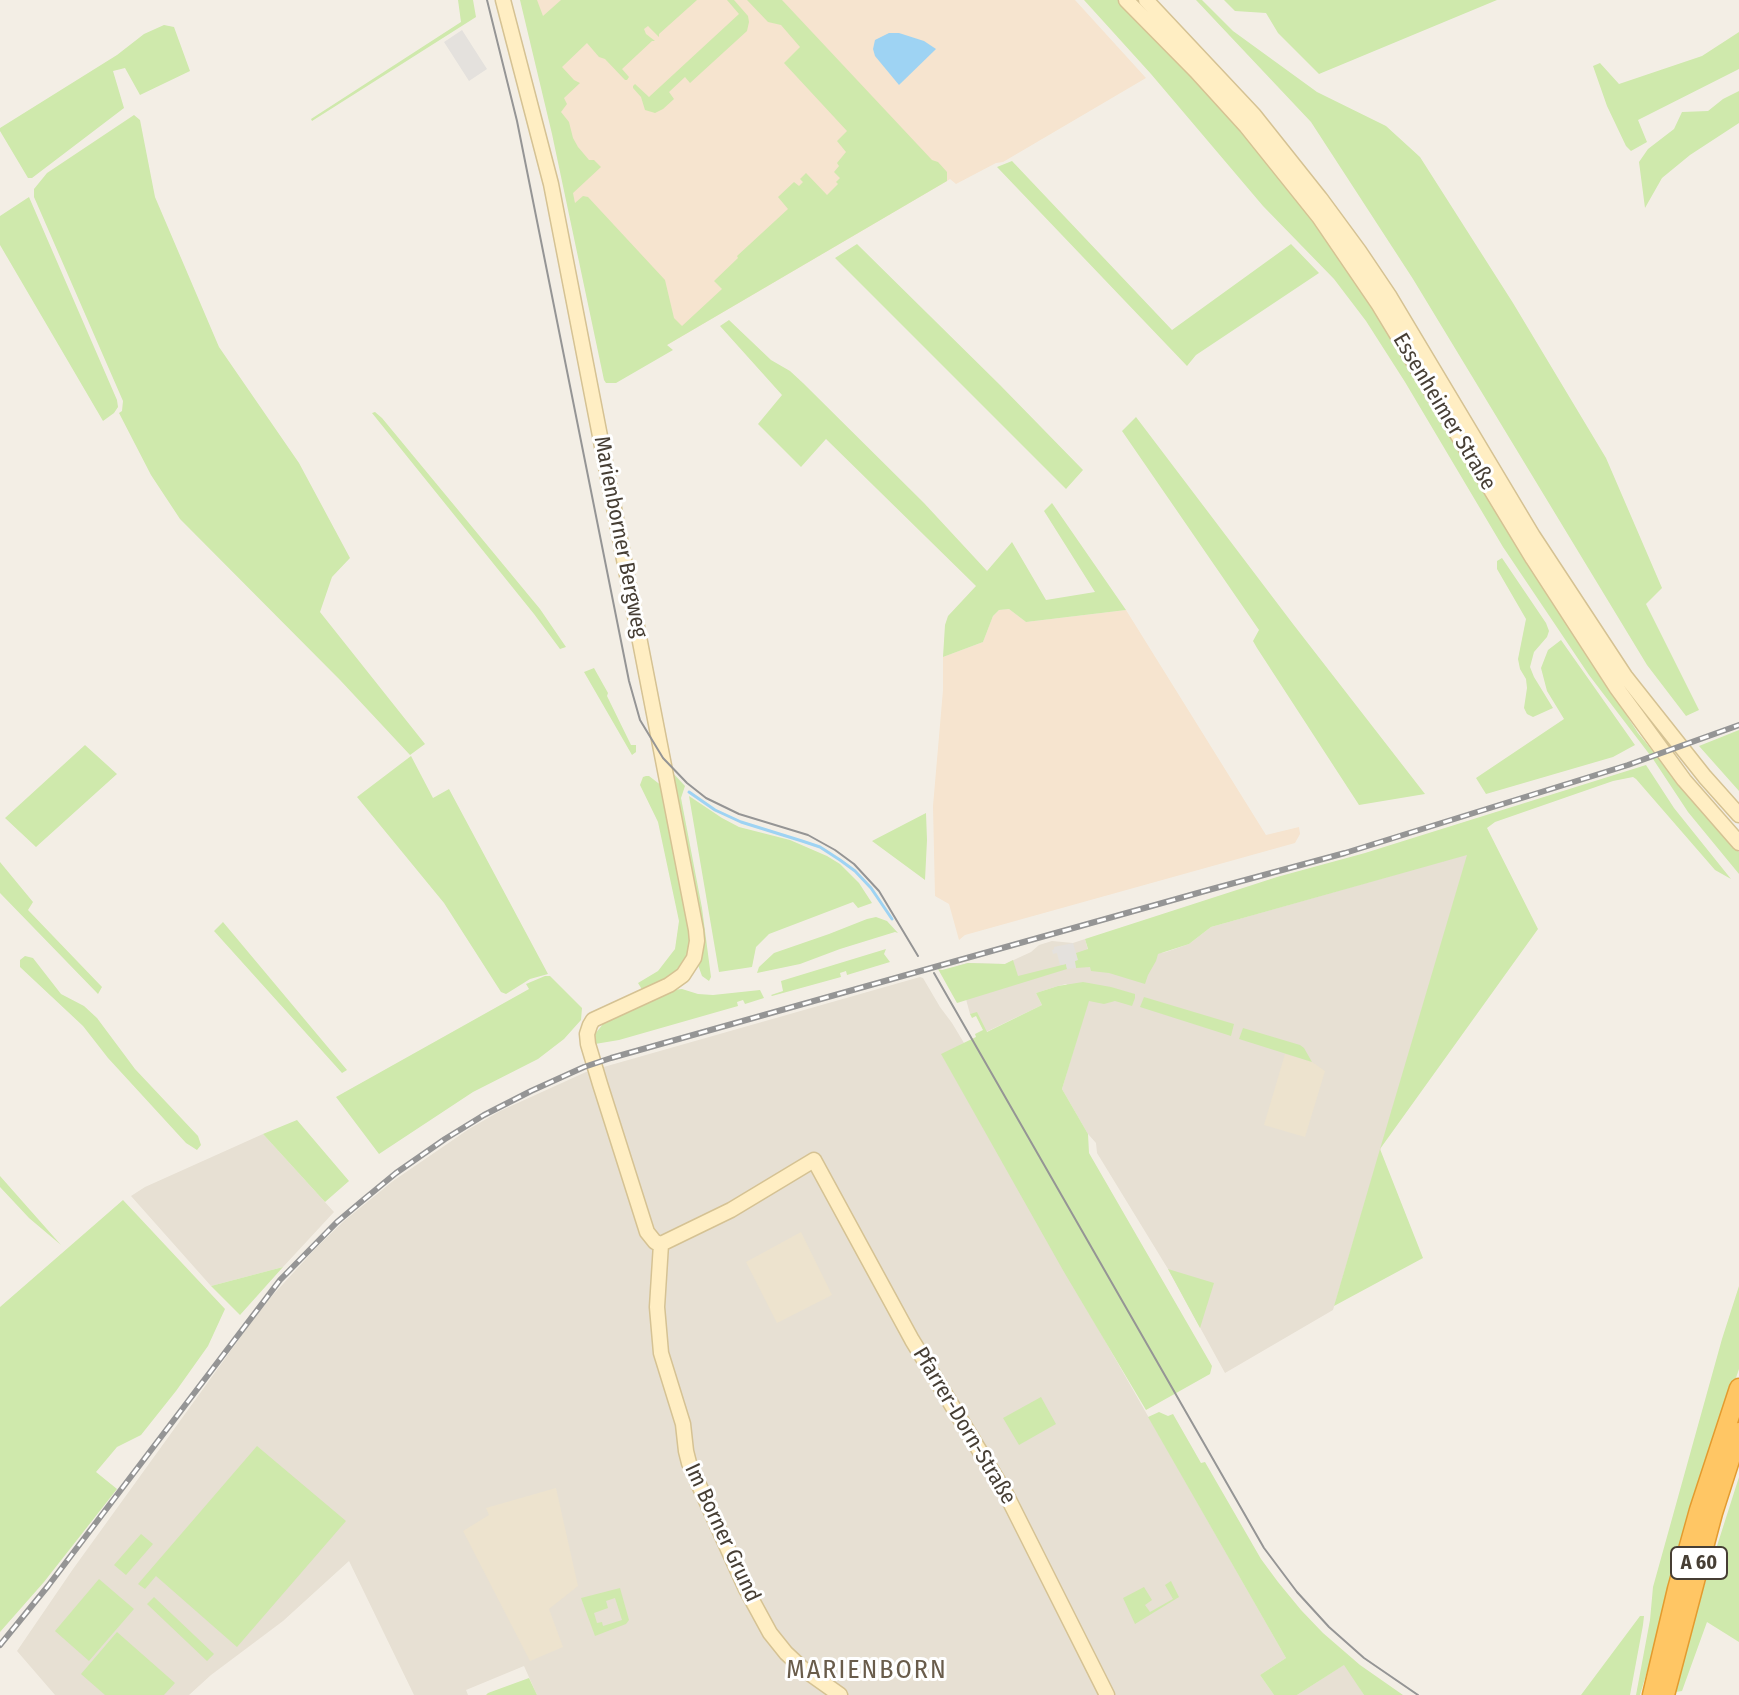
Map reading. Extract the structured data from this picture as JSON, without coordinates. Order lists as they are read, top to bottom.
{
  "streets": {
    "highway": ["A 60"],
    "street": [
      "Essenheimer Straße",
      "Marienborner Bergweg",
      "Pfarrer-Dorn-Straße",
      "Im Borner Grund"
    ]
  },
  "crossings": [
    ["Marienborner Bergweg", "Pfarrer-Dorn-Straße"],
    ["Marienborner Bergweg", "Im Borner Grund"],
    ["Pfarrer-Dorn-Straße", "Im Borner Grund"]
  ],
  "districts": ["MARIENBORN"]
}
